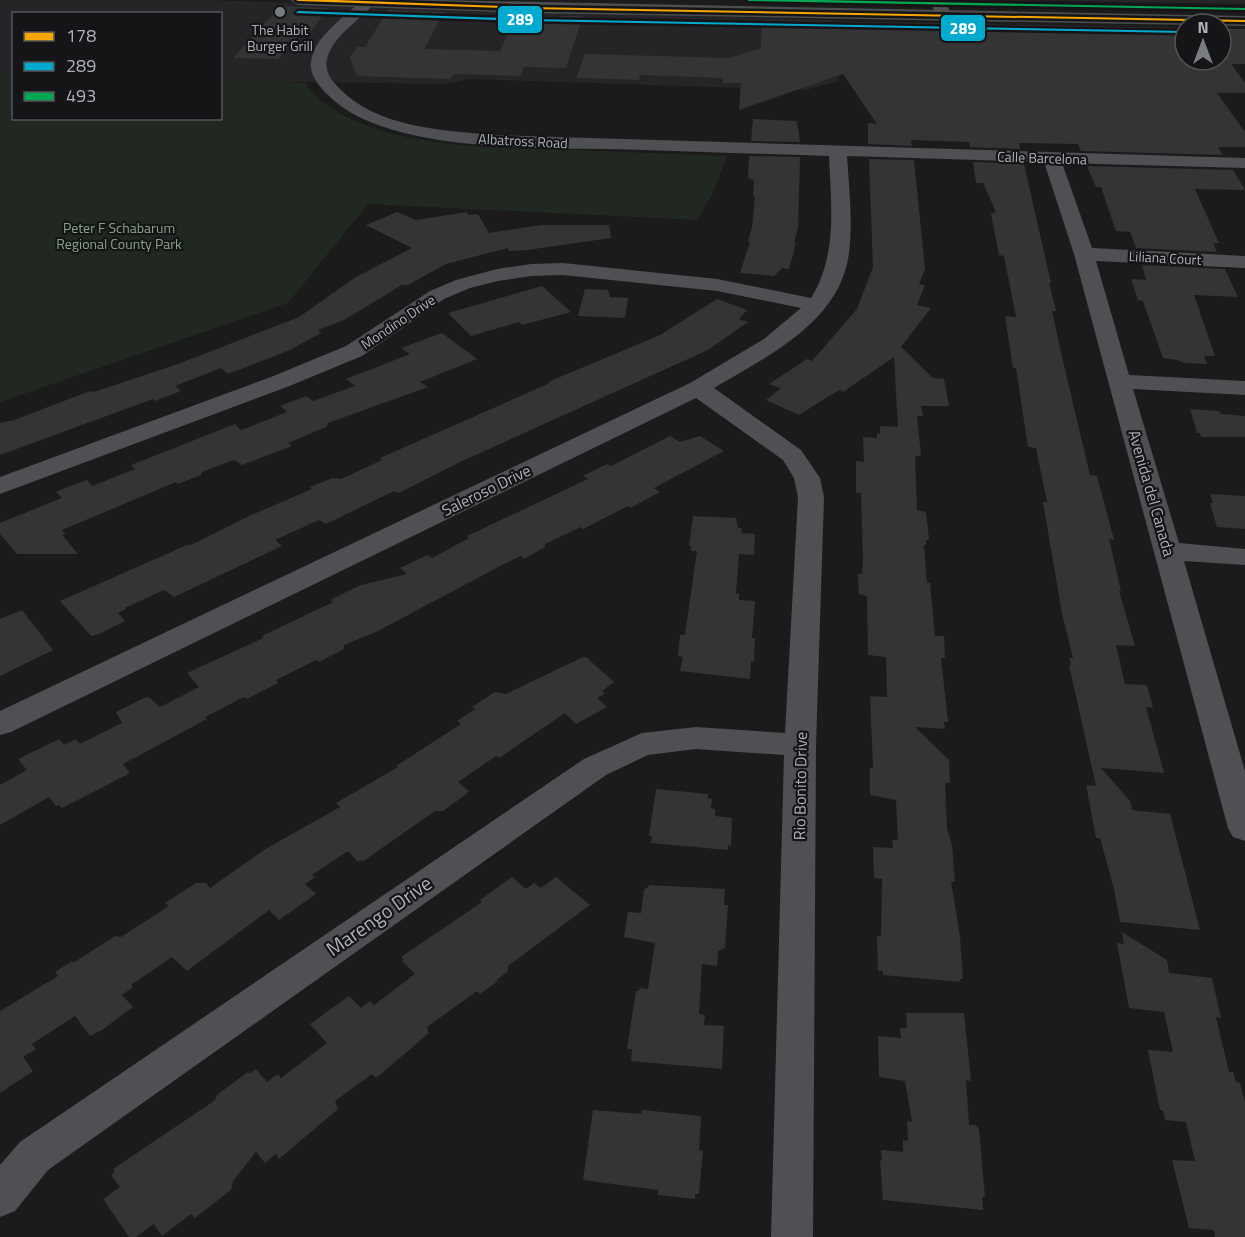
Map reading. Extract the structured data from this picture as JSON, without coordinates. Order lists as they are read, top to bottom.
{
  "streets": {
    "street": [
      "Albatross Road",
      "Calle Barcelona",
      "Liliana Court",
      "Mondino Drive",
      "Saleroso Drive",
      "Avenida del Canada",
      "Rio Bonito Drive",
      "Marengo Drive"
    ]
  },
  "crossings": [
    ["Albatross Road", "Calle Barcelona"],
    ["Albatross Road", "Saleroso Drive"],
    ["Calle Barcelona", "Saleroso Drive"],
    ["Calle Barcelona", "Avenida del Canada"],
    ["Liliana Court", "Avenida del Canada"],
    ["Mondino Drive", "Saleroso Drive"],
    ["Saleroso Drive", "Rio Bonito Drive"],
    ["Rio Bonito Drive", "Marengo Drive"]
  ],
  "parks": ["Peter F Schabarum Regional County Park"],
  "places": ["The Habit Burger Grill"],
  "lines": ["transit line 178", "transit line 493", "transit line 289"],
  "legend": ["178", "289", "493"],
  "north": "top"
}
